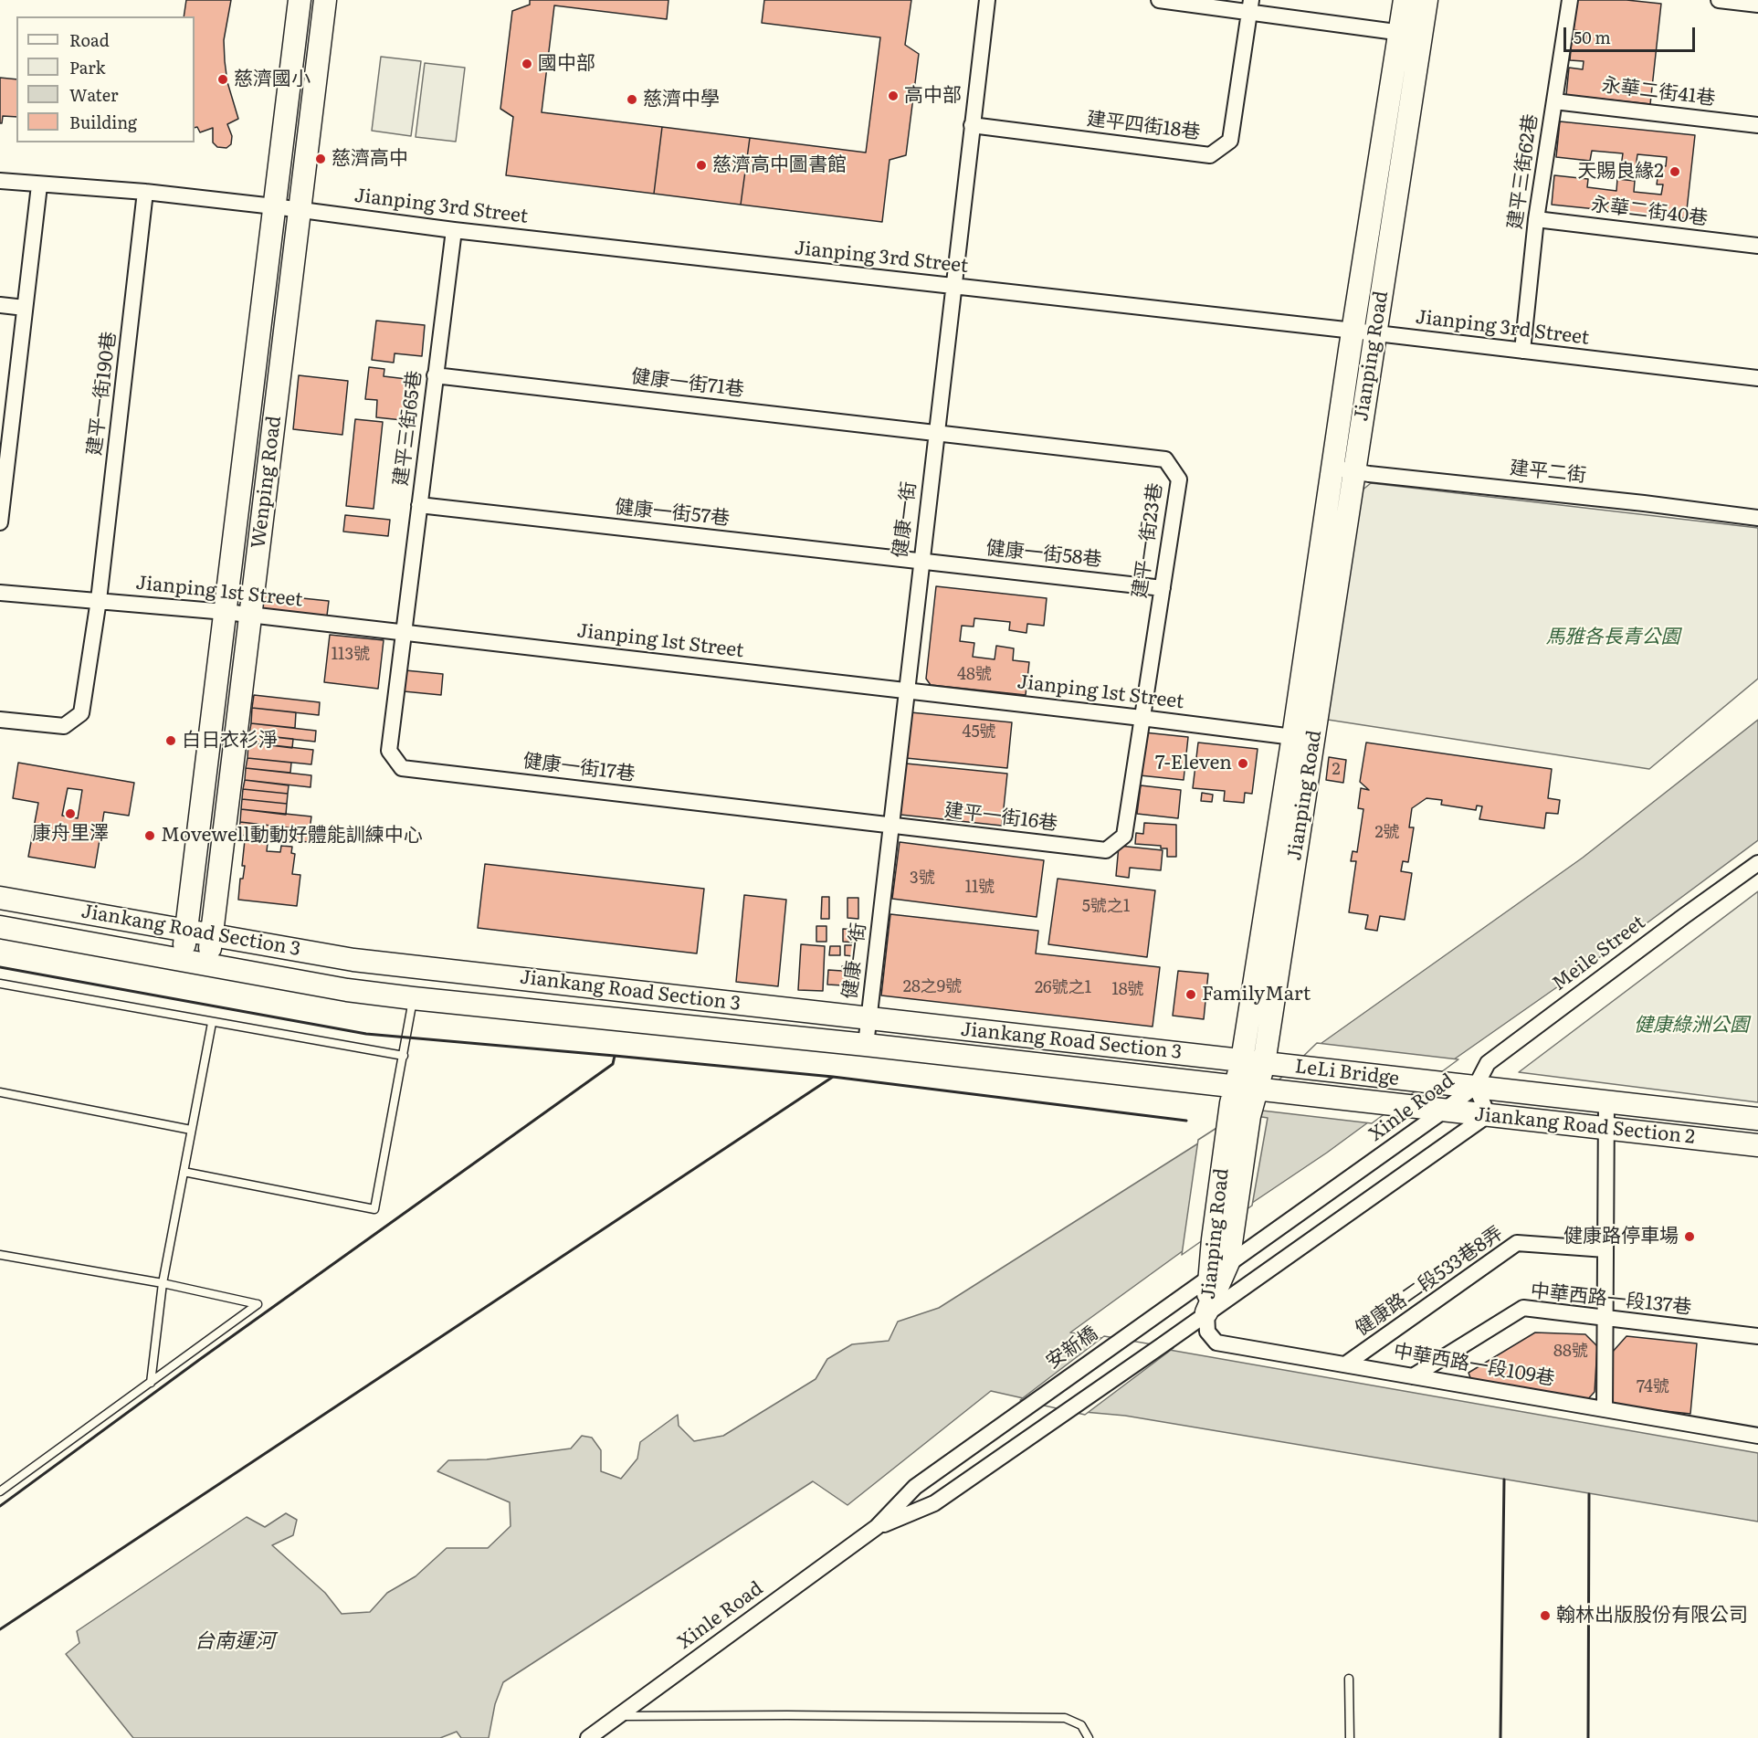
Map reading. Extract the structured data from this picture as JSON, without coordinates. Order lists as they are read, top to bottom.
{
  "streets": {
    "street": [
      "永華二街41巷",
      "建平四街18巷",
      "建平三街62巷",
      "Jianping 3rd Street",
      "永華二街40巷",
      "Jianping Road",
      "健康一街71巷",
      "建平一街190巷",
      "建平三街65巷",
      "建平二街",
      "Wenping Road",
      "健康一街57巷",
      "健康一街",
      "建平一街23巷",
      "健康一街58巷",
      "Jianping 1st Street",
      "健康一街17巷",
      "建平一街16巷",
      "Jiankang Road Section 3",
      "Meile Street",
      "LeLi Bridge",
      "Xinle Road",
      "Jiankang Road Section 2",
      "健康路二段533巷8弄",
      "中華西路一段137巷",
      "安新橋",
      "中華西路一段109巷"
    ]
  },
  "crossings": [
    ["永華二街41巷", "建平三街62巷"],
    ["建平四街18巷", "健康一街"],
    ["建平三街62巷", "Jianping 3rd Street"],
    ["建平三街62巷", "永華二街40巷"],
    ["Jianping 3rd Street", "Jianping Road"],
    ["Jianping 3rd Street", "建平一街190巷"],
    ["Jianping 3rd Street", "建平三街65巷"],
    ["Jianping 3rd Street", "Wenping Road"],
    ["Jianping 3rd Street", "健康一街"],
    ["Jianping Road", "建平二街"],
    ["Jianping Road", "Jianping 1st Street"],
    ["Jianping Road", "Jiankang Road Section 3"],
    ["Jianping Road", "LeLi Bridge"],
    ["Jianping Road", "Xinle Road"],
    ["Jianping Road", "中華西路一段109巷"],
    ["健康一街71巷", "建平三街65巷"],
    ["健康一街71巷", "健康一街"],
    ["健康一街71巷", "建平一街23巷"],
    ["建平一街190巷", "Jianping 1st Street"],
    ["建平三街65巷", "健康一街57巷"],
    ["建平三街65巷", "Jianping 1st Street"],
    ["建平三街65巷", "健康一街17巷"],
    ["Wenping Road", "Jianping 1st Street"],
    ["Wenping Road", "Jiankang Road Section 3"],
    ["健康一街57巷", "健康一街"],
    ["健康一街57巷", "健康一街58巷"],
    ["健康一街", "建平一街23巷"],
    ["健康一街", "健康一街58巷"],
    ["健康一街", "Jianping 1st Street"],
    ["健康一街", "健康一街17巷"],
    ["健康一街", "建平一街16巷"],
    ["健康一街", "Jiankang Road Section 3"],
    ["建平一街23巷", "健康一街58巷"],
    ["建平一街23巷", "Jianping 1st Street"],
    ["建平一街23巷", "建平一街16巷"],
    ["Jianping 1st Street", "健康一街17巷"],
    ["健康一街17巷", "建平一街16巷"],
    ["Jiankang Road Section 3", "LeLi Bridge"],
    ["Meile Street", "Xinle Road"],
    ["Meile Street", "Jiankang Road Section 2"],
    ["LeLi Bridge", "Jiankang Road Section 2"],
    ["Xinle Road", "Jiankang Road Section 2"],
    ["Xinle Road", "安新橋"],
    ["Xinle Road", "中華西路一段109巷"],
    ["健康路二段533巷8弄", "中華西路一段109巷"],
    ["中華西路一段137巷", "中華西路一段109巷"]
  ],
  "water": ["台南運河"],
  "parks": ["馬雅各長青公園", "健康綠洲公園"],
  "places": [
    "國中部",
    "慈濟國小",
    "高中部",
    "慈濟中學",
    "慈濟高中",
    "慈濟高中圖書館",
    "天賜良緣2",
    "白日衣衫淨",
    "7-Eleven",
    "康舟里澤",
    "Movewell動動好體能訓練中心",
    "FamilyMart",
    "健康路停車場",
    "翰林出版股份有限公司"
  ],
  "house_numbers": [
    "113號",
    "48號",
    "45號",
    "2",
    "2號",
    "3號",
    "11號",
    "5號之1",
    "28之9號",
    "26號之1",
    "18號",
    "88號",
    "74號"
  ],
  "legend": [
    "Road",
    "Park",
    "Water",
    "Building"
  ],
  "scale_bar": "50 m"
}
